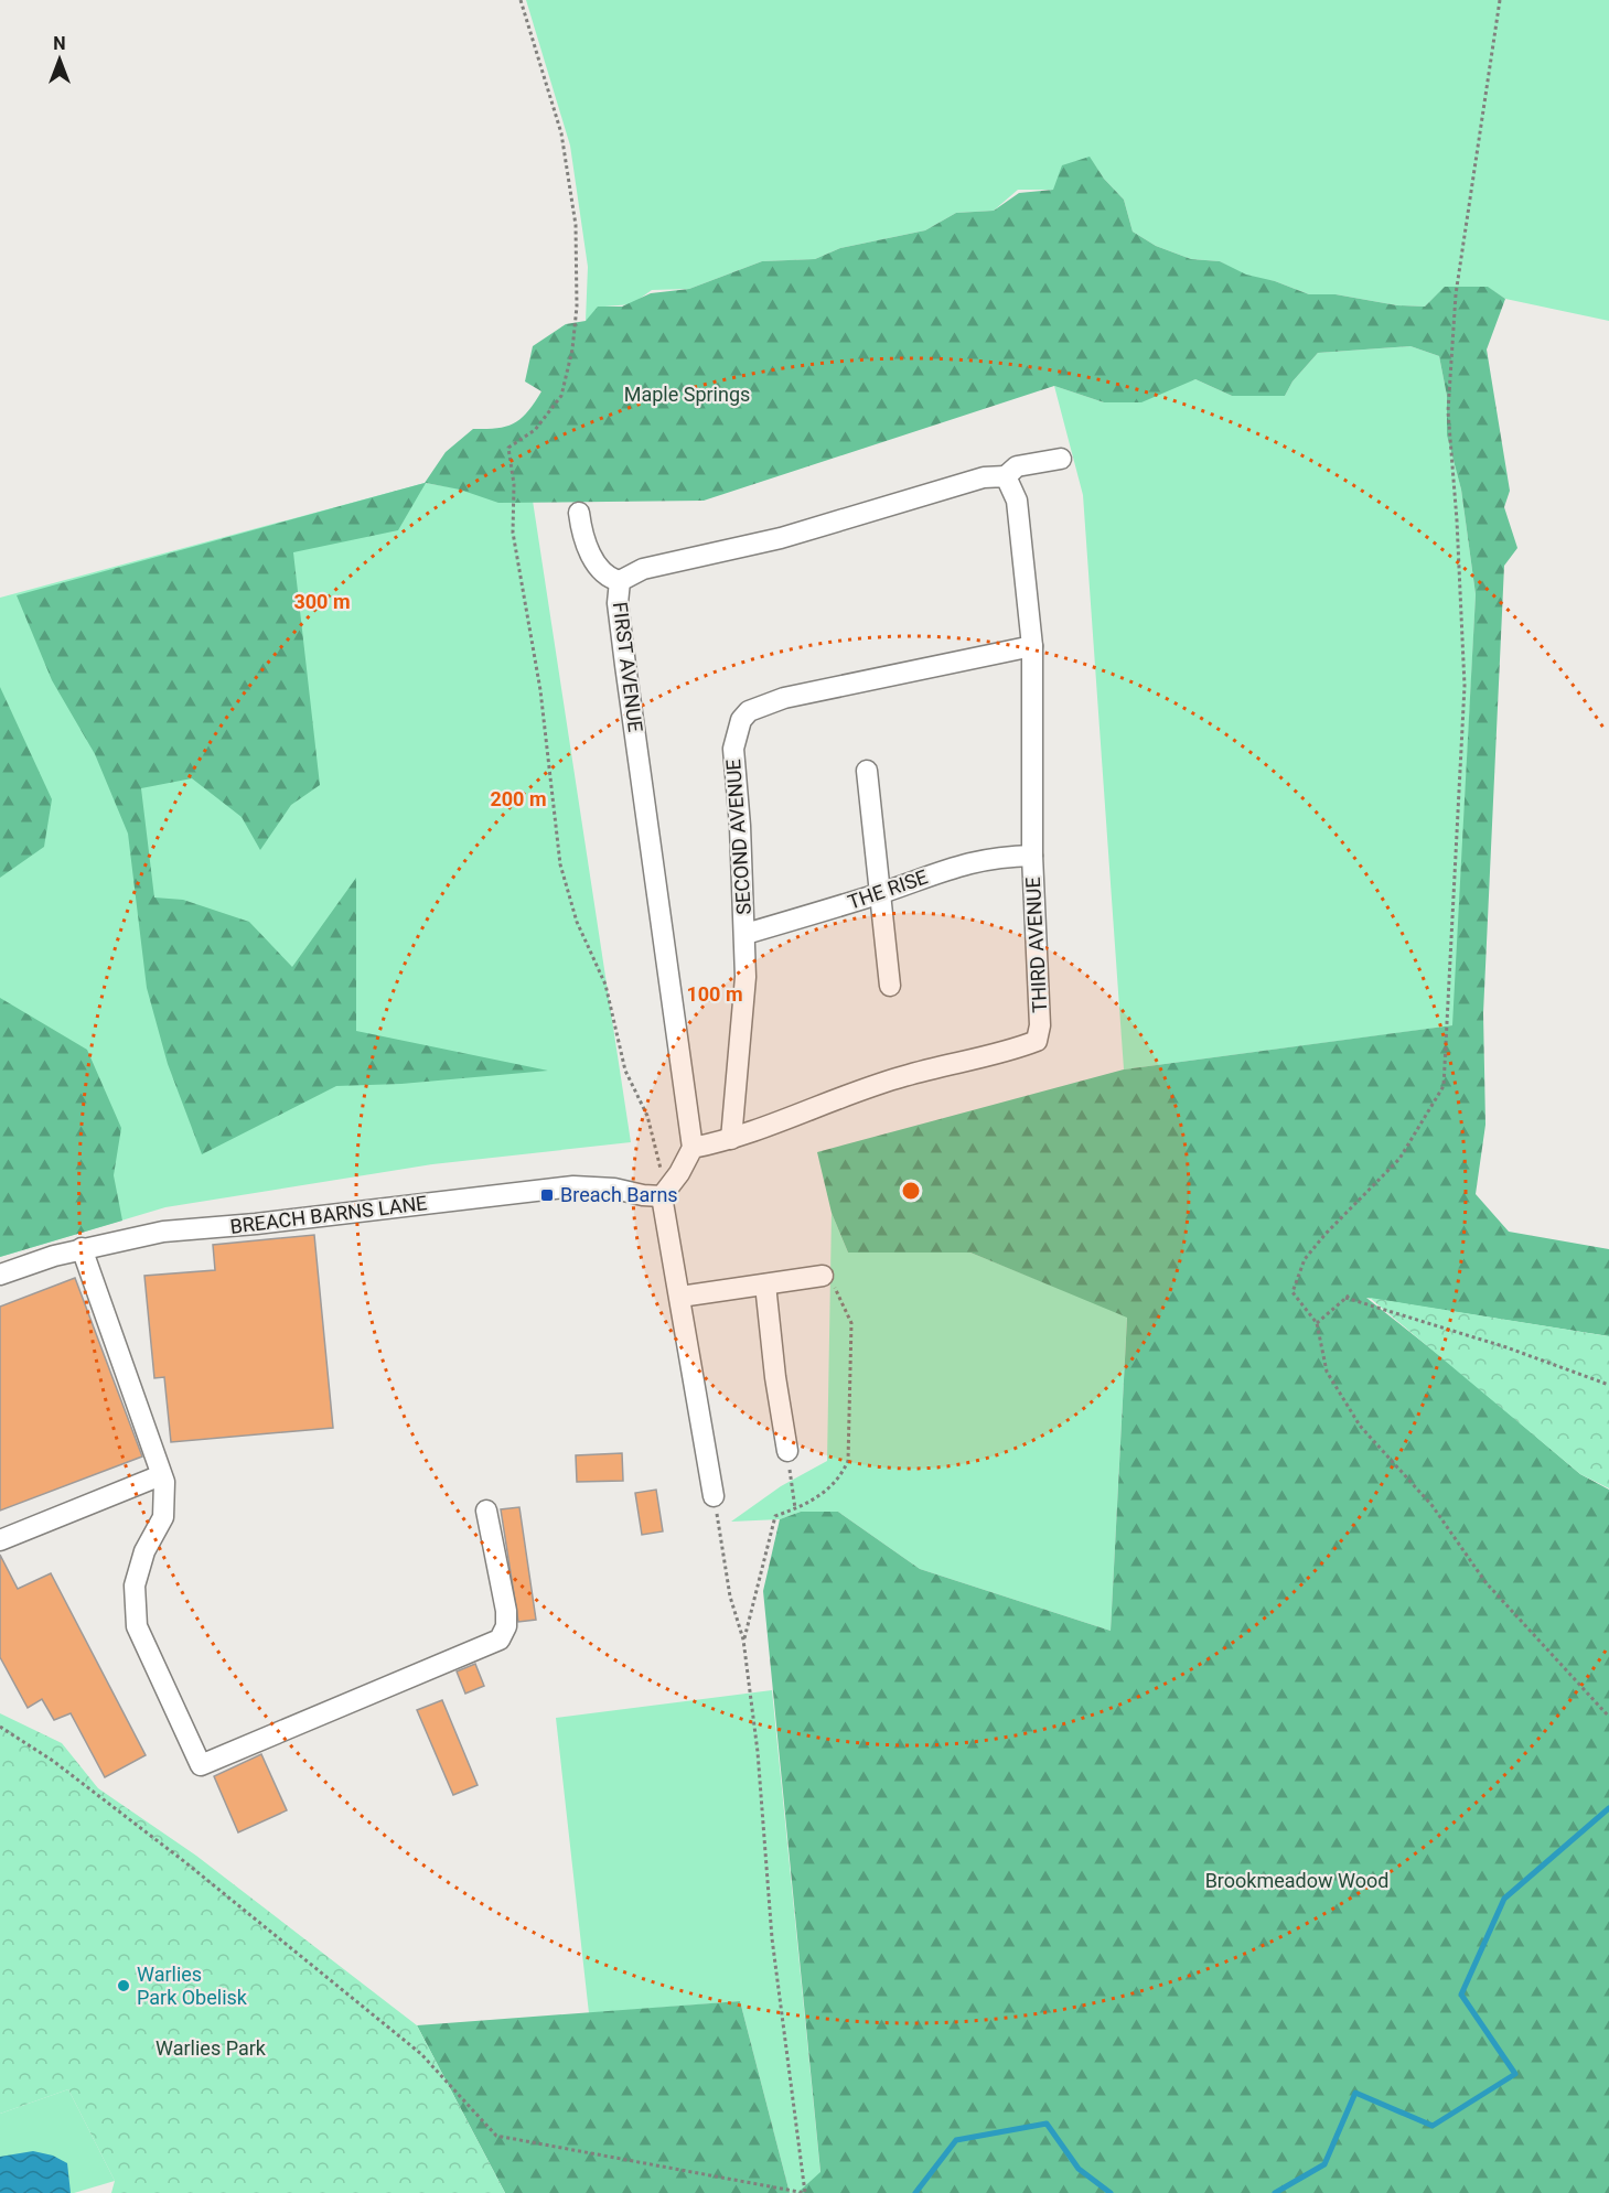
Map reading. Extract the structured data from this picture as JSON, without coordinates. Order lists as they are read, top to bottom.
{
  "streets": {
    "street": [
      "FIRST AVENUE",
      "SECOND AVENUE",
      "THE RISE",
      "THIRD AVENUE",
      "BREACH BARNS LANE"
    ]
  },
  "crossings": [
    ["SECOND AVENUE", "THE RISE"],
    ["SECOND AVENUE", "THIRD AVENUE"],
    ["THE RISE", "THIRD AVENUE"]
  ],
  "parks": ["Maple Springs", "Brookmeadow Wood", "Warlies Park"],
  "places": {
    "transit": ["Breach Barns"],
    "other": ["Warlies Park Obelisk"]
  },
  "north": "top",
  "rings": ["300 m", "200 m", "100 m"]
}
